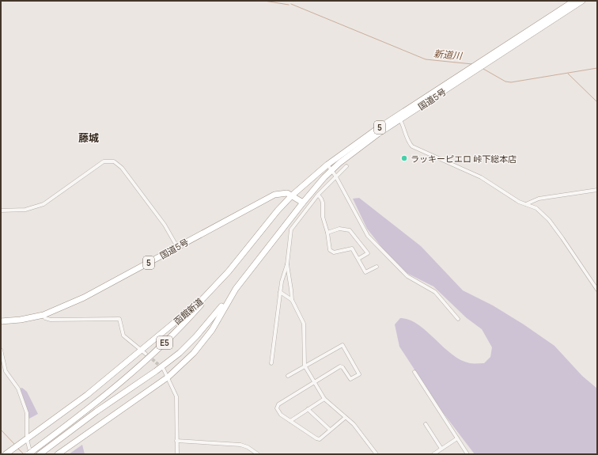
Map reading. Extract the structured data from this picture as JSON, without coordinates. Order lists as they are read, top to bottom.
{
  "streets": {
    "highway": [
      "国道5号",
      "5",
      "函館新道",
      "E5"
    ]
  },
  "crossings": [
    ["国道5号", "5"],
    ["国道5号", "函館新道"],
    ["5", "E5"],
    ["函館新道", "E5"]
  ],
  "districts": ["藤城"],
  "water": ["新道川"],
  "places": ["ラッキーピエロ 峠下総本店"]
}
